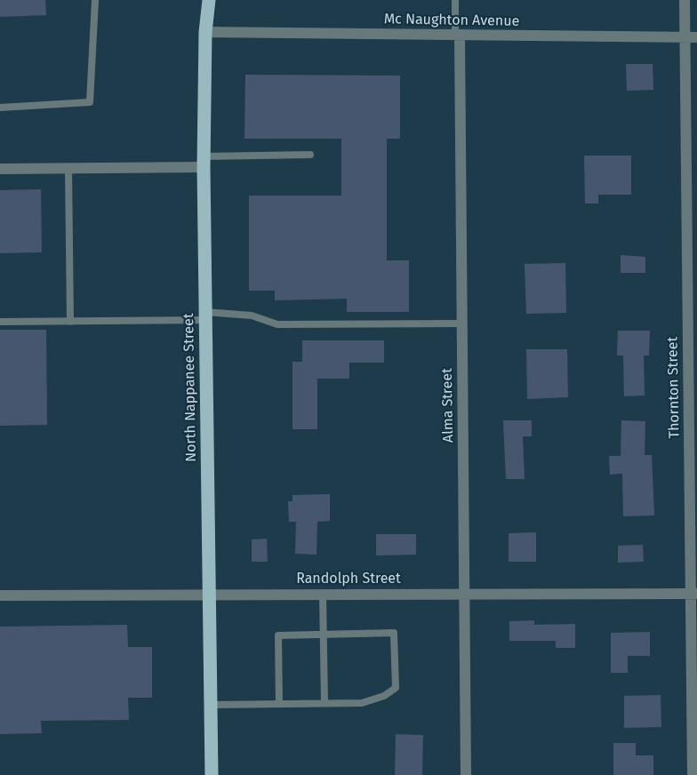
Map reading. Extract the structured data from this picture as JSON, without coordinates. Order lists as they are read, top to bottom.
{
  "streets": {
    "main road": ["North Nappanee Street"],
    "street": [
      "Mc Naughton Avenue",
      "Thornton Street",
      "Alma Street",
      "Randolph Street"
    ]
  },
  "crossings": [
    ["Mc Naughton Avenue", "North Nappanee Street"],
    ["Mc Naughton Avenue", "Thornton Street"],
    ["Mc Naughton Avenue", "Alma Street"],
    ["North Nappanee Street", "Randolph Street"],
    ["Thornton Street", "Randolph Street"],
    ["Alma Street", "Randolph Street"]
  ]
}
